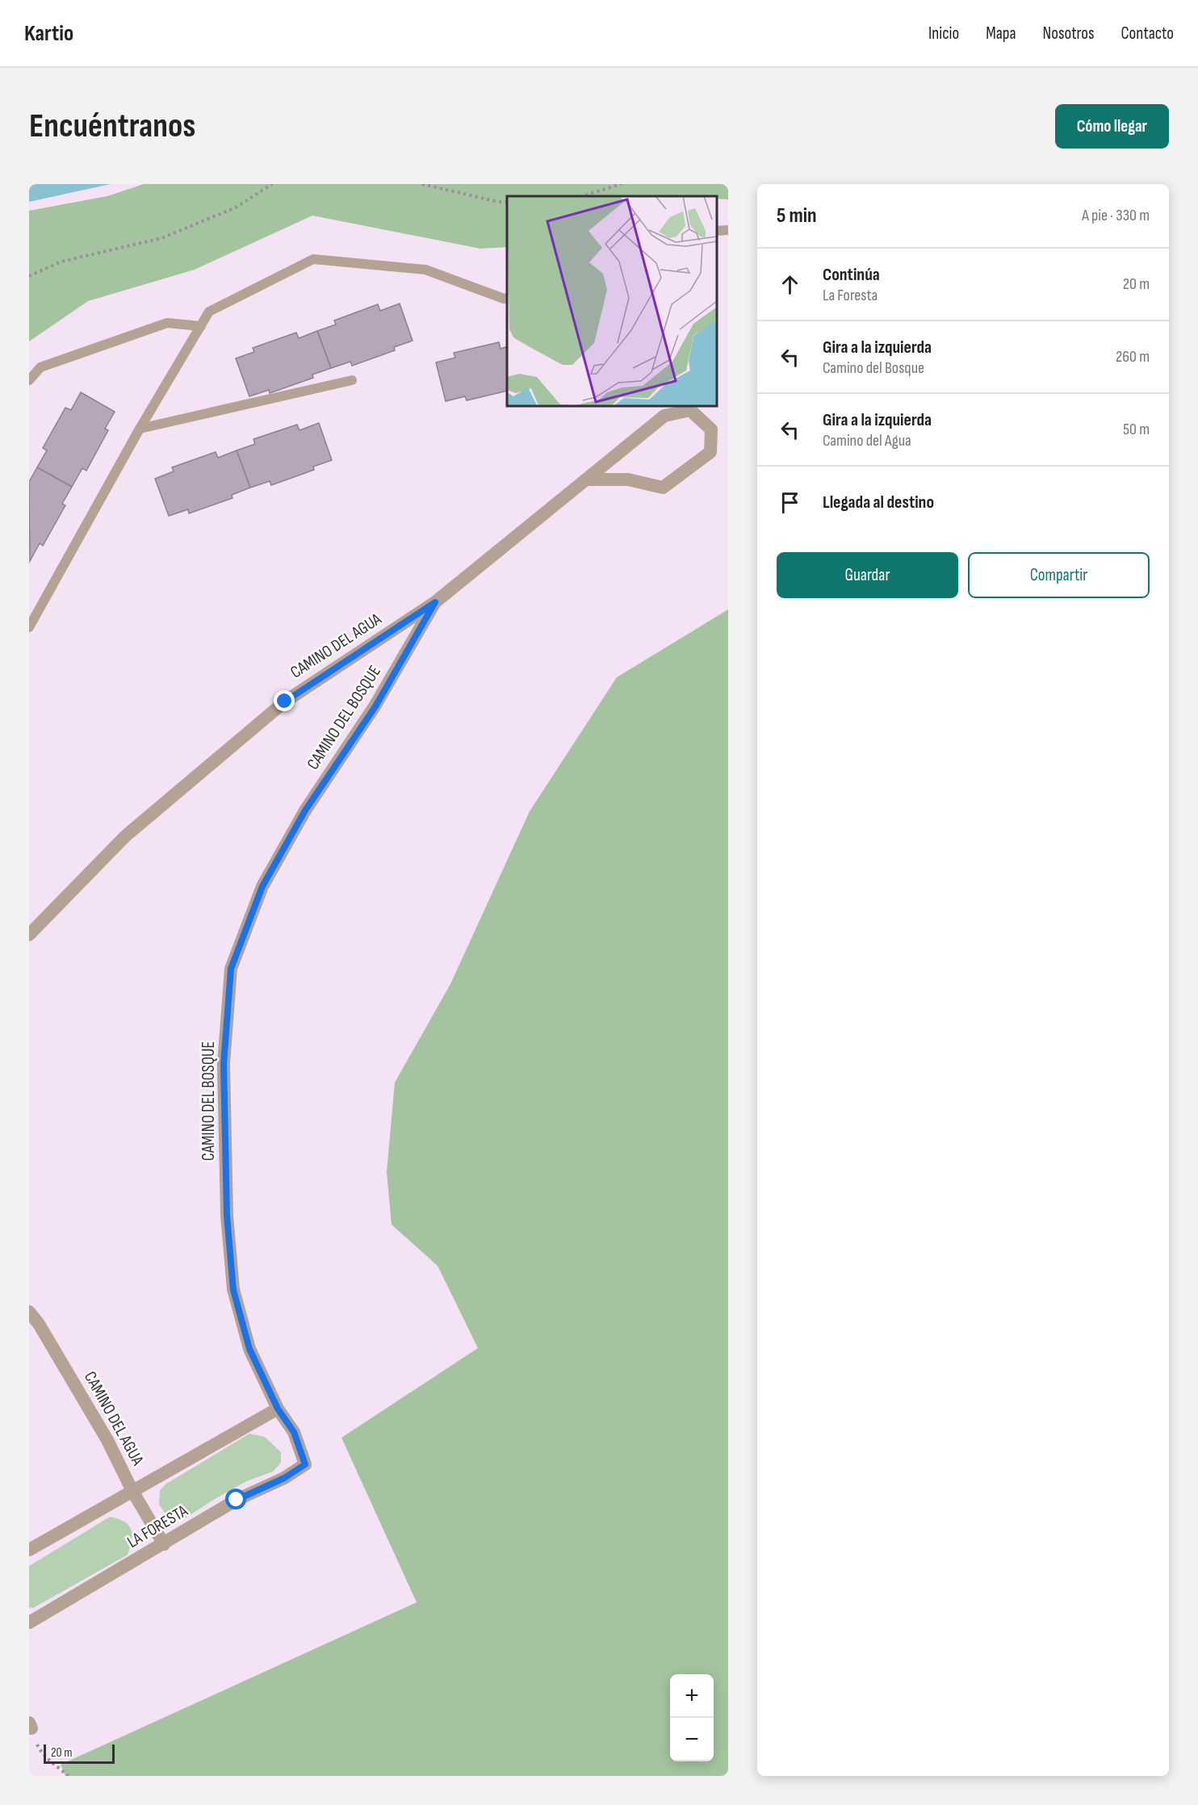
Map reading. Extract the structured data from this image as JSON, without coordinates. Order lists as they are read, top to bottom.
{
  "streets": {
    "street": ["CAMINO DEL AGUA", "CAMINO DEL BOSQUE", "LA FORESTA"]
  },
  "crossings": [
    ["CAMINO DEL AGUA", "CAMINO DEL BOSQUE"],
    ["CAMINO DEL AGUA", "LA FORESTA"],
    ["CAMINO DEL BOSQUE", "LA FORESTA"]
  ],
  "scale_bar": "20 m",
  "page": {
    "header": "Kartio",
    "nav": [
      "Inicio",
      "Mapa",
      "Nosotros",
      "Contacto"
    ],
    "buttons": [
      "Cómo llegar",
      ["Guardar", "Compartir"]
    ],
    "title": "Encuéntranos",
    "heading": ["5 min", "A pie · 330 m"],
    "list": [
      ["Continúa", "La Foresta", "20 m"],
      ["Gira a la izquierda", "Camino del Bosque", "260 m"],
      ["Gira a la izquierda", "Camino del Agua", "50 m"],
      "Llegada al destino"
    ],
    "map_buttons": ["+", "−"],
    "scale": "20 m"
  }
}
